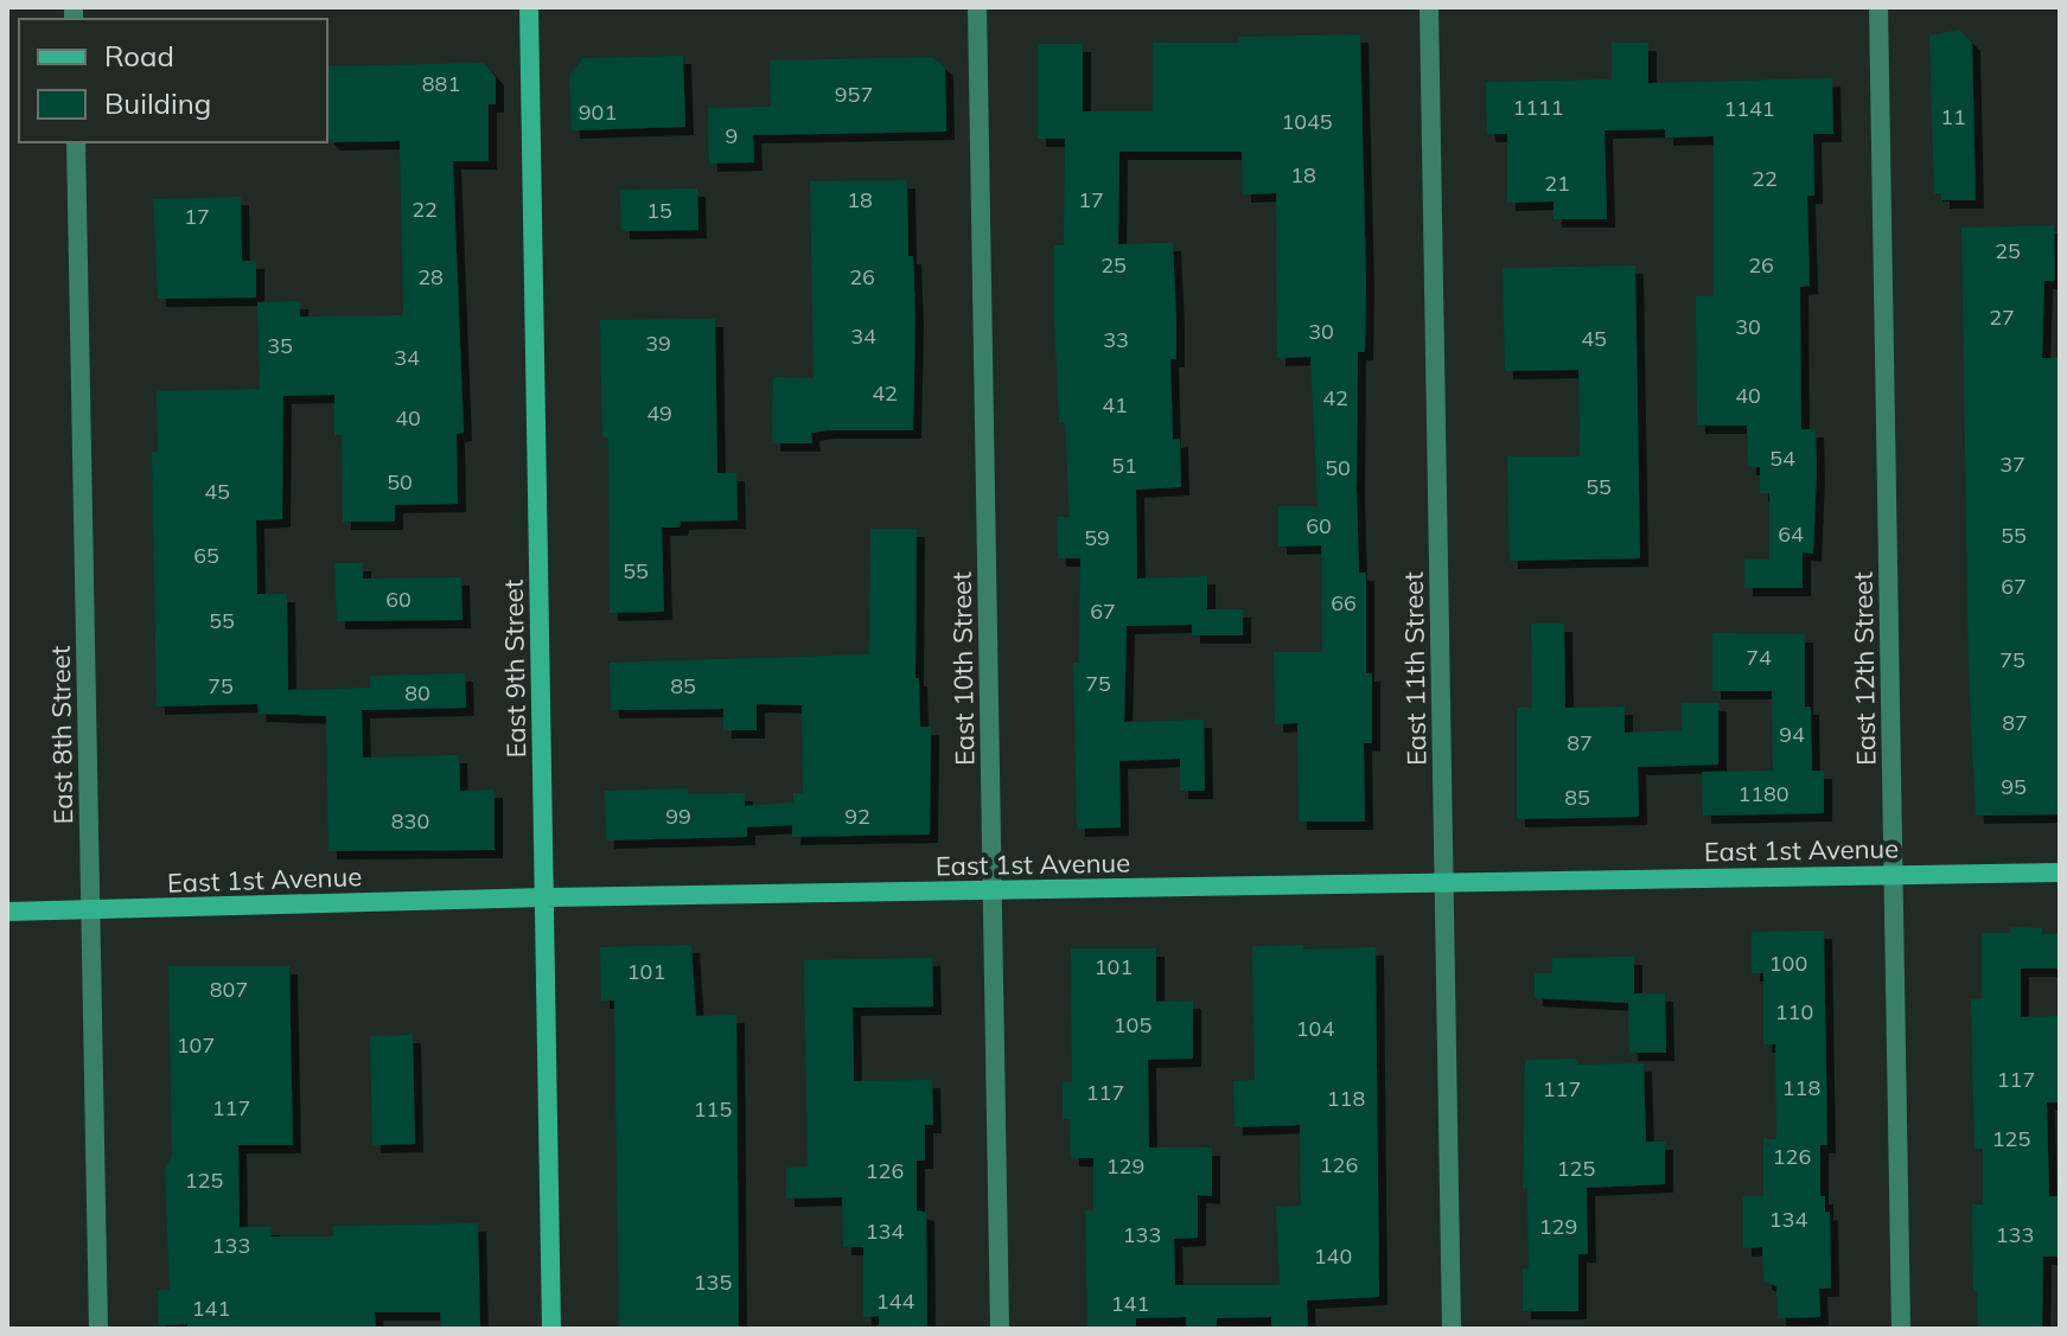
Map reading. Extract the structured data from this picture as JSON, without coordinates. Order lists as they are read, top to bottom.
{
  "streets": {
    "street": [
      "East 9th Street",
      "East 10th Street",
      "East 11th Street",
      "East 12th Street",
      "East 8th Street",
      "East 1st Avenue"
    ]
  },
  "crossings": [
    ["East 9th Street", "East 1st Avenue"],
    ["East 10th Street", "East 1st Avenue"],
    ["East 11th Street", "East 1st Avenue"],
    ["East 12th Street", "East 1st Avenue"],
    ["East 8th Street", "East 1st Avenue"]
  ],
  "house_numbers": [
    "881",
    "957",
    "1111",
    "1141",
    "901",
    "11",
    "1045",
    "9",
    "18",
    "22",
    "21",
    "18",
    "17",
    "22",
    "15",
    "17",
    "25",
    "25",
    "26",
    "28",
    "26",
    "27",
    "30",
    "30",
    "34",
    "45",
    "33",
    "39",
    "35",
    "34",
    "42",
    "40",
    "42",
    "41",
    "49",
    "40",
    "54",
    "37",
    "51",
    "50",
    "50",
    "55",
    "45",
    "60",
    "64",
    "55",
    "59",
    "65",
    "55",
    "67",
    "60",
    "66",
    "67",
    "55",
    "74",
    "75",
    "75",
    "75",
    "85",
    "80",
    "87",
    "94",
    "87",
    "95",
    "1180",
    "85",
    "99",
    "92",
    "830",
    "100",
    "101",
    "101",
    "807",
    "110",
    "105",
    "104",
    "107",
    "117",
    "118",
    "117",
    "117",
    "118",
    "117",
    "115",
    "125",
    "126",
    "126",
    "129",
    "125",
    "126",
    "125",
    "134",
    "129",
    "134",
    "133",
    "133",
    "133",
    "140",
    "135",
    "144",
    "141",
    "141"
  ],
  "legend": ["Road", "Building"]
}
